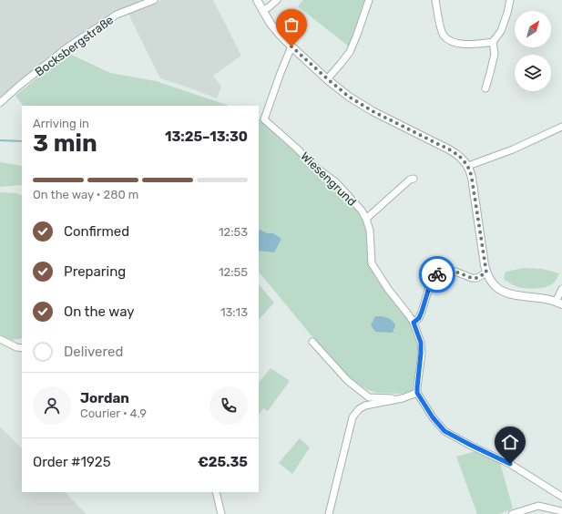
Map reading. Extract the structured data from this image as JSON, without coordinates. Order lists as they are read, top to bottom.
{
  "streets": {
    "street": ["Bocksbergstraße", "Wiesengrund"]
  },
  "north": "top right",
  "page": {
    "heading": ["3 min", "Arriving in", "13:25–13:30"],
    "panel": [
      "Jordan",
      "Courier · 4.9",
      "Order #1925",
      "€25.35"
    ],
    "bar": "On the way · 280 m",
    "list": [
      ["Confirmed", "12:53"],
      ["Preparing", "12:55"],
      ["On the way", "13:13"],
      "Delivered"
    ]
  }
}
